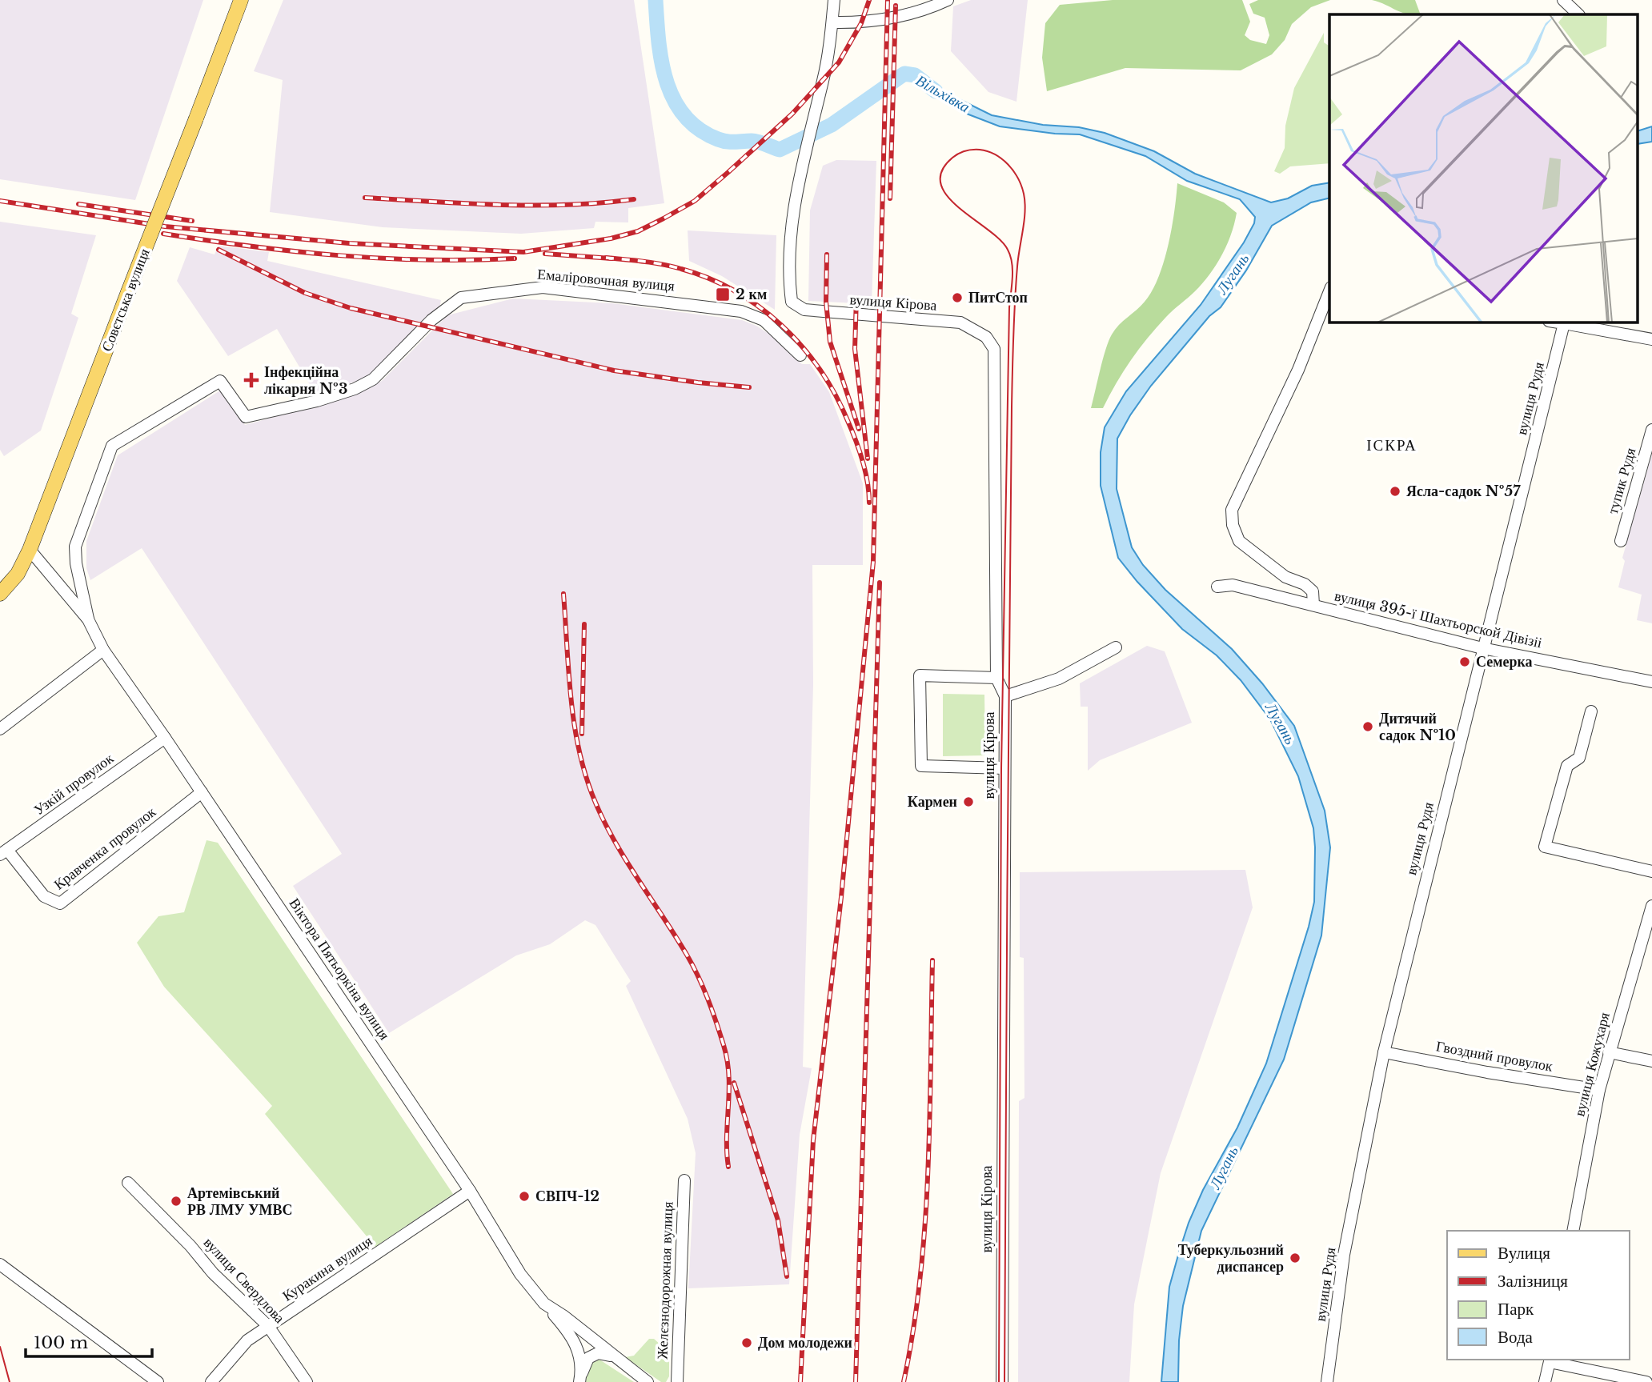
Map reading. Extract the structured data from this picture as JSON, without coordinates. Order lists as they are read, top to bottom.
{
  "streets": {
    "main road": ["Совєтська вулиця"],
    "street": [
      "Емаліровочная вулиця",
      "вулиця Кірова",
      "вулиця Рудя",
      "тупик Рудя",
      "вулиця 395-ї Шахтьорской Дівізіі",
      "Узкій провулок",
      "Кравченка провулок",
      "Віктора Пятьоркіна вулиця",
      "Гвоздний провулок",
      "вулиця Кожухаря",
      "Куракина вулиця",
      "вулиця Свердлова",
      "Желєзнодорожная вулиця"
    ]
  },
  "crossings": [
    ["Емаліровочная вулиця", "Віктора Пятьоркіна вулиця"],
    ["Совєтська вулиця", "Віктора Пятьоркіна вулиця"],
    ["вулиця Рудя", "вулиця 395-ї Шахтьорской Дівізіі"],
    ["вулиця Рудя", "Гвоздний провулок"],
    ["Узкій провулок", "Кравченка провулок"],
    ["Узкій провулок", "Віктора Пятьоркіна вулиця"],
    ["Кравченка провулок", "Віктора Пятьоркіна вулиця"],
    ["Віктора Пятьоркіна вулиця", "Куракина вулиця"],
    ["Гвоздний провулок", "вулиця Кожухаря"],
    ["Куракина вулиця", "вулиця Свердлова"]
  ],
  "districts": ["ІСКРА"],
  "water": ["Вільхівка", "Лугань"],
  "places": {
    "transit": ["2 км"],
    "other": [
      "ПитСтоп",
      "Ясла-садок №57",
      "Семерка",
      "Дитячий садок №10",
      "Кармен",
      "СВПЧ-12",
      "Артемівський РВ ЛМУ УМВС",
      "Туберкульозний диспансер",
      "Дом молодежи"
    ],
    "health": ["Інфекційна лікарня №3"]
  },
  "legend": [
    "Вулиця",
    "Залізниця",
    "Парк",
    "Вода"
  ],
  "scale_bar": "100 m"
}
